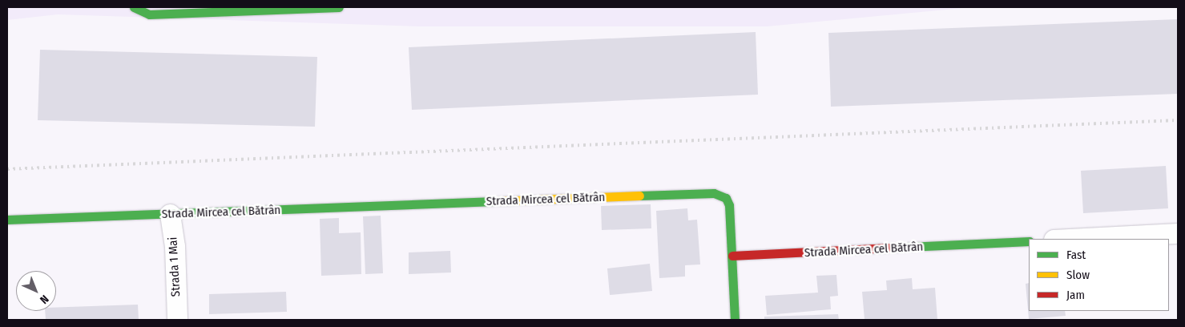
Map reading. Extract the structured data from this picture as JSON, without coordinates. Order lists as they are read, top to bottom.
{
  "streets": {
    "street": ["Strada Mircea cel Bătrân", "Strada 1 Mai"]
  },
  "crossings": [
    ["Strada Mircea cel Bătrân", "Strada 1 Mai"]
  ],
  "legend": ["Fast", "Slow", "Jam"],
  "north": "bottom right"
}
